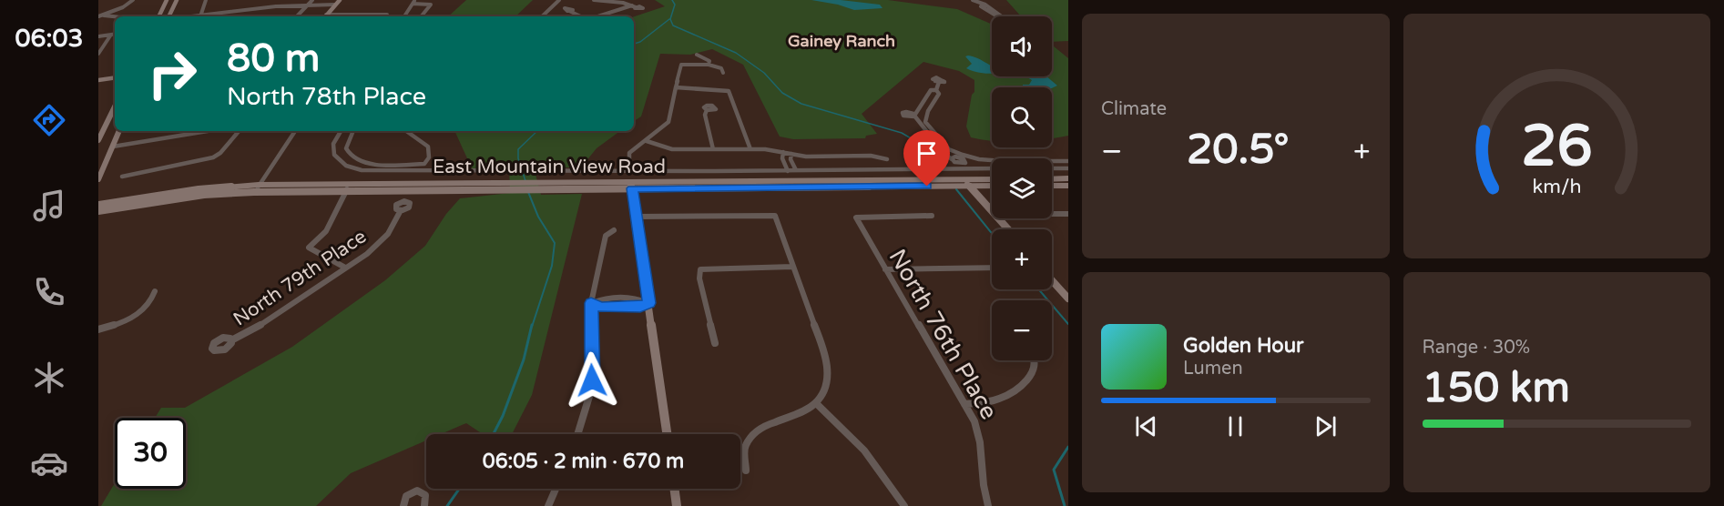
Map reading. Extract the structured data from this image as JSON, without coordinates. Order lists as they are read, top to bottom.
{
  "streets": {
    "main road": ["East Mountain View Road"],
    "street": ["North 79th Place", "North 76th Place"]
  },
  "districts": ["Gainey Ranch"],
  "page": {
    "tabs": "06:03",
    "tile": [
      "Climate",
      ["Range · 30%", "150 km"]
    ],
    "map_buttons": ["+", "−"],
    "turn": ["80 m", "North 78th Place"],
    "heat": ["−", "20.5°", "+"],
    "song": ["Golden Hour", "Lumen"],
    "limit": "30",
    "trip": "06:05 · 2 min · 670 m",
    "gauge": ["26", "km/h"]
  }
}
